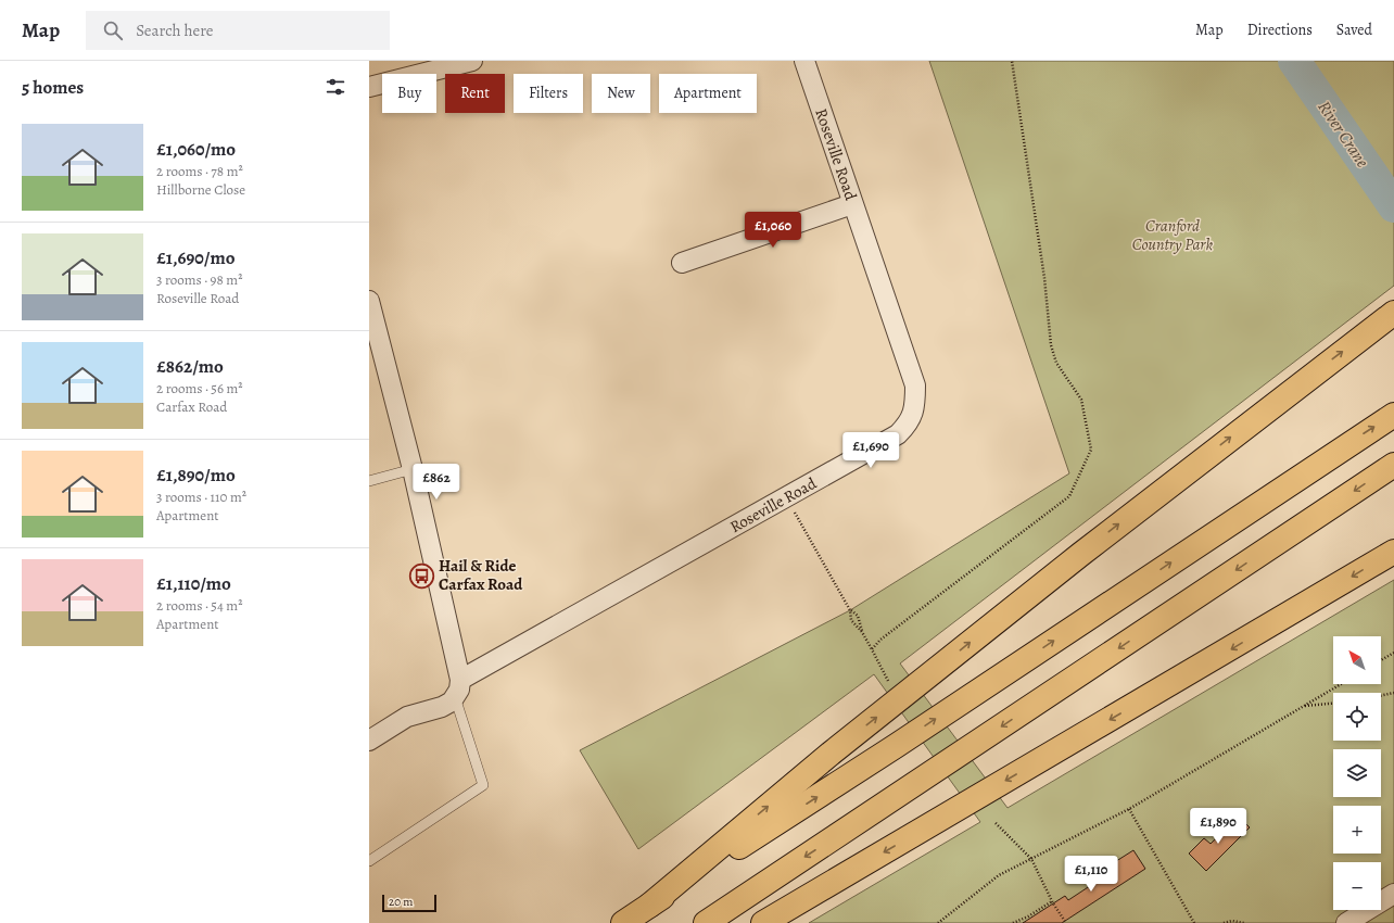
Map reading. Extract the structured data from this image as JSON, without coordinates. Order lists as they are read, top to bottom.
{
  "streets": {
    "street": ["Roseville Road"]
  },
  "water": ["River Crane"],
  "parks": ["Cranford Country Park"],
  "places": {
    "bus stop": ["Hail & Ride Carfax Road"]
  },
  "scale_bar": "20 m",
  "north": "top left",
  "page": {
    "header": "Map",
    "search": "Search here",
    "nav": ["Map", "Directions", "Saved"],
    "heading": "5 homes",
    "chip": [
      "Buy",
      "Rent",
      "Filters",
      "New",
      "Apartment"
    ],
    "list": [
      {
        "name": "£1,060/mo",
        "note": "2 rooms · 78 m² · Hillborne Close"
      },
      {
        "name": "£1,690/mo",
        "note": "3 rooms · 98 m² · Roseville Road"
      },
      {
        "name": "£862/mo",
        "note": "2 rooms · 56 m² · Carfax Road"
      },
      {
        "name": "£1,890/mo",
        "note": "3 rooms · 110 m² · Apartment"
      },
      {
        "name": "£1,110/mo",
        "note": "2 rooms · 54 m² · Apartment"
      }
    ],
    "price": [
      "£1,060",
      "£1,690",
      "£862",
      "£1,890",
      "£1,110"
    ],
    "map_buttons": ["+", "−"],
    "scale": "20 m"
  }
}
